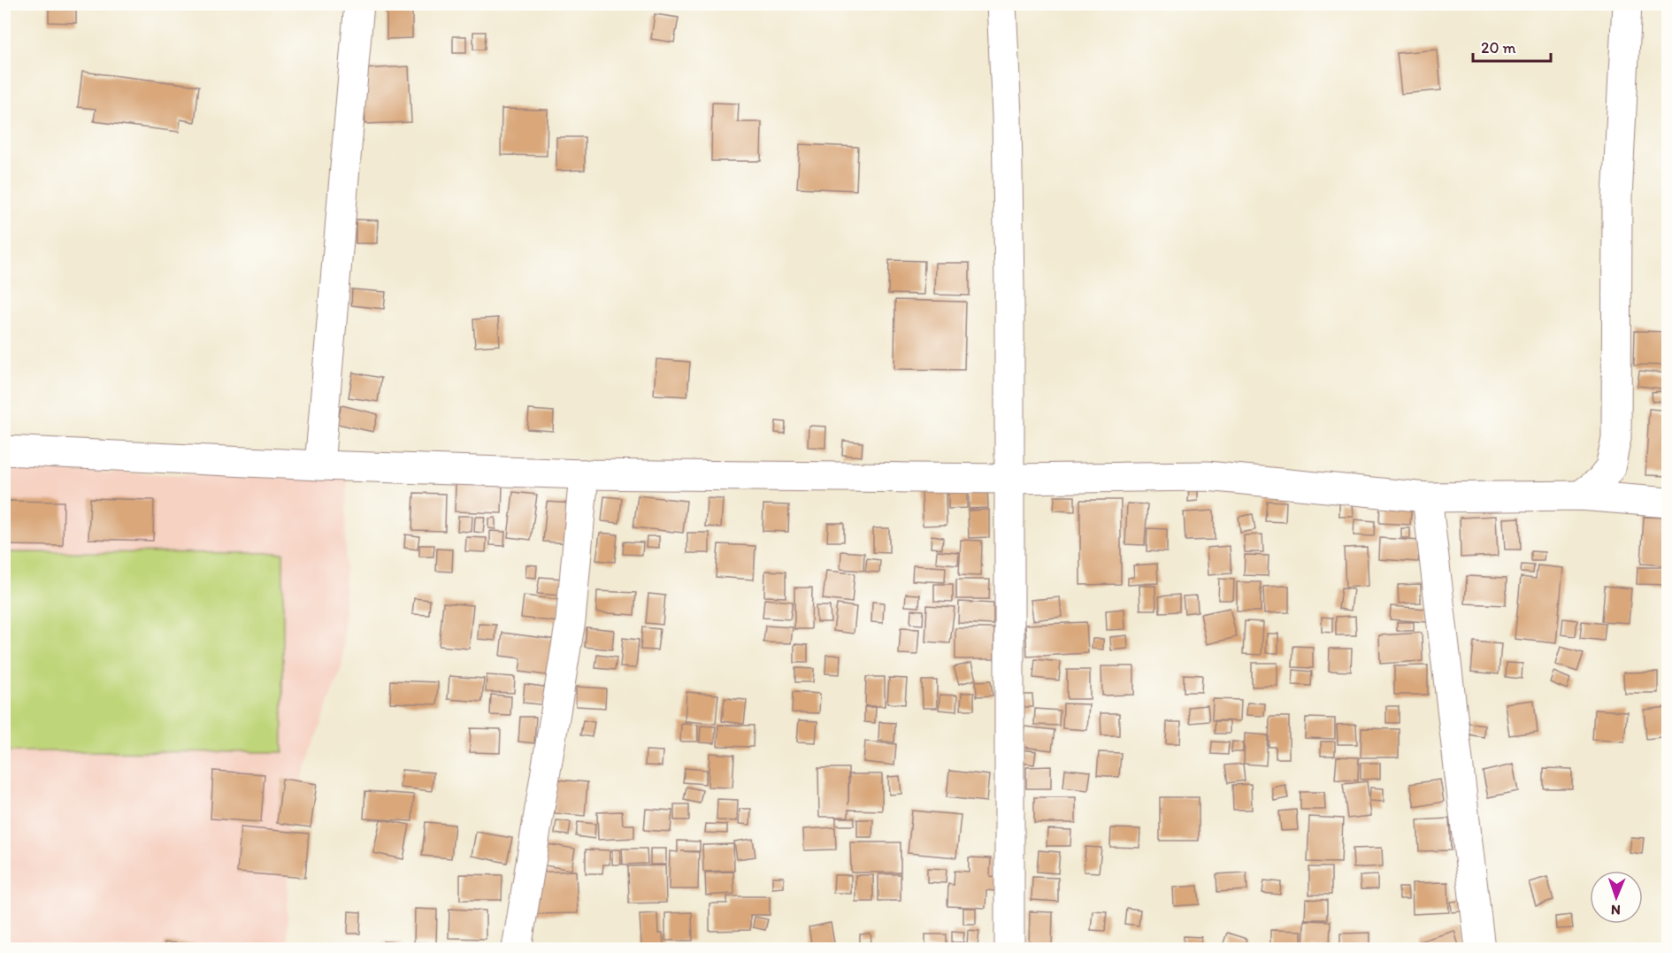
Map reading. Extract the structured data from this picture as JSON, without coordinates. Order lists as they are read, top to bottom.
{
  "scale_bar": "20 m",
  "north": "bottom"
}
